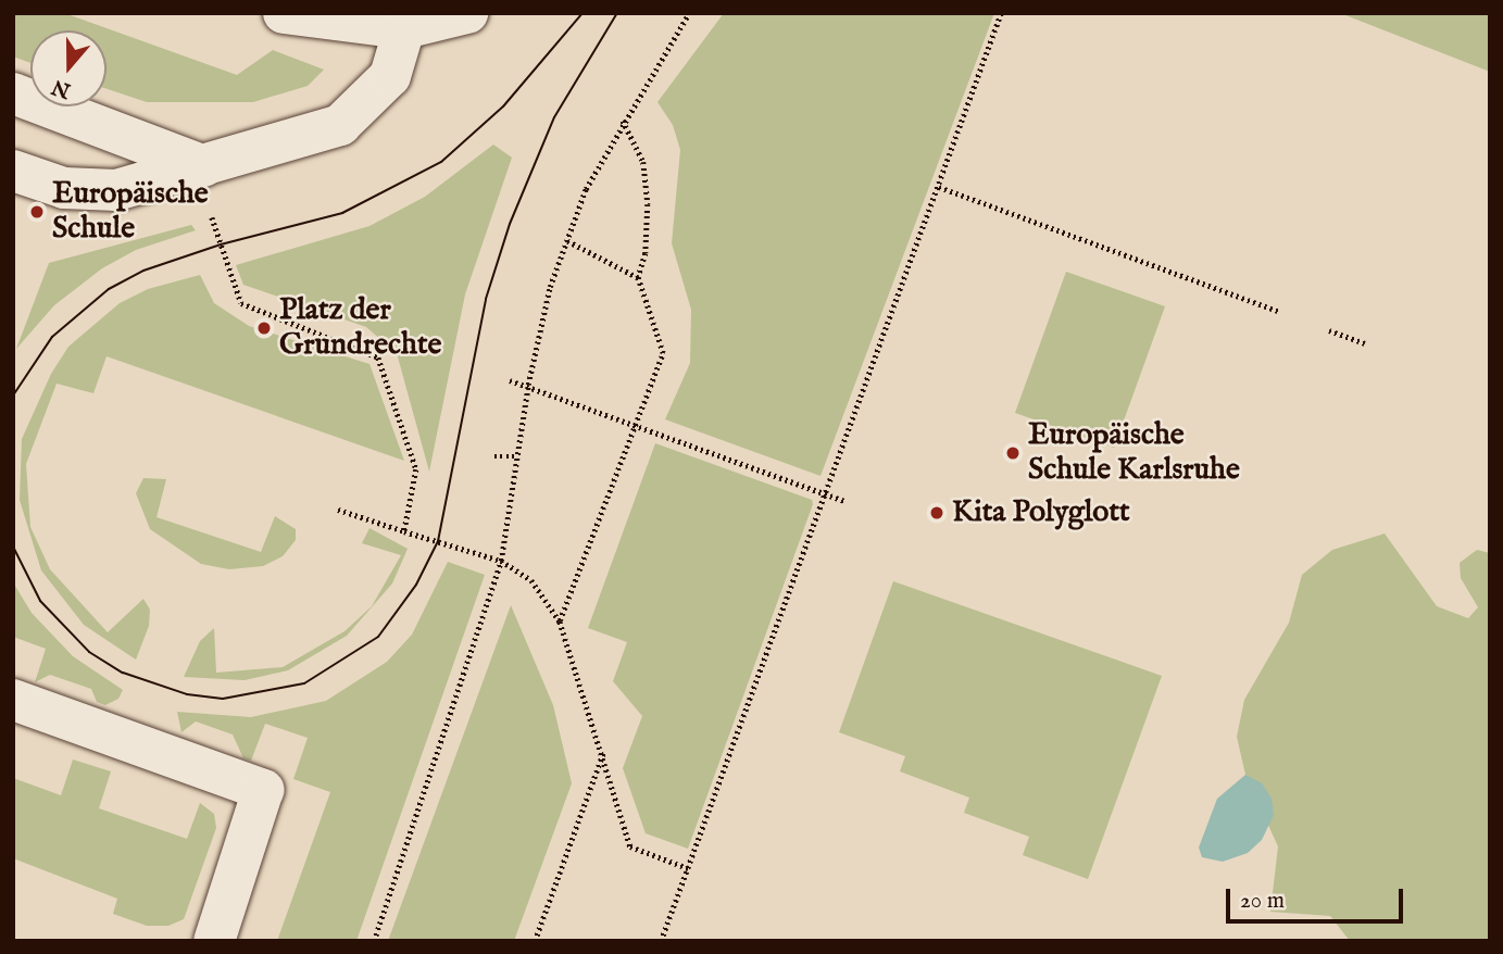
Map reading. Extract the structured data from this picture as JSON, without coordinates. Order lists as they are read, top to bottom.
{
  "places": [
    "Europäische Schule",
    "Platz der Grundrechte",
    "Europäische Schule Karlsruhe",
    "Kita Polyglott"
  ],
  "scale_bar": "20 m",
  "north": "bottom"
}
